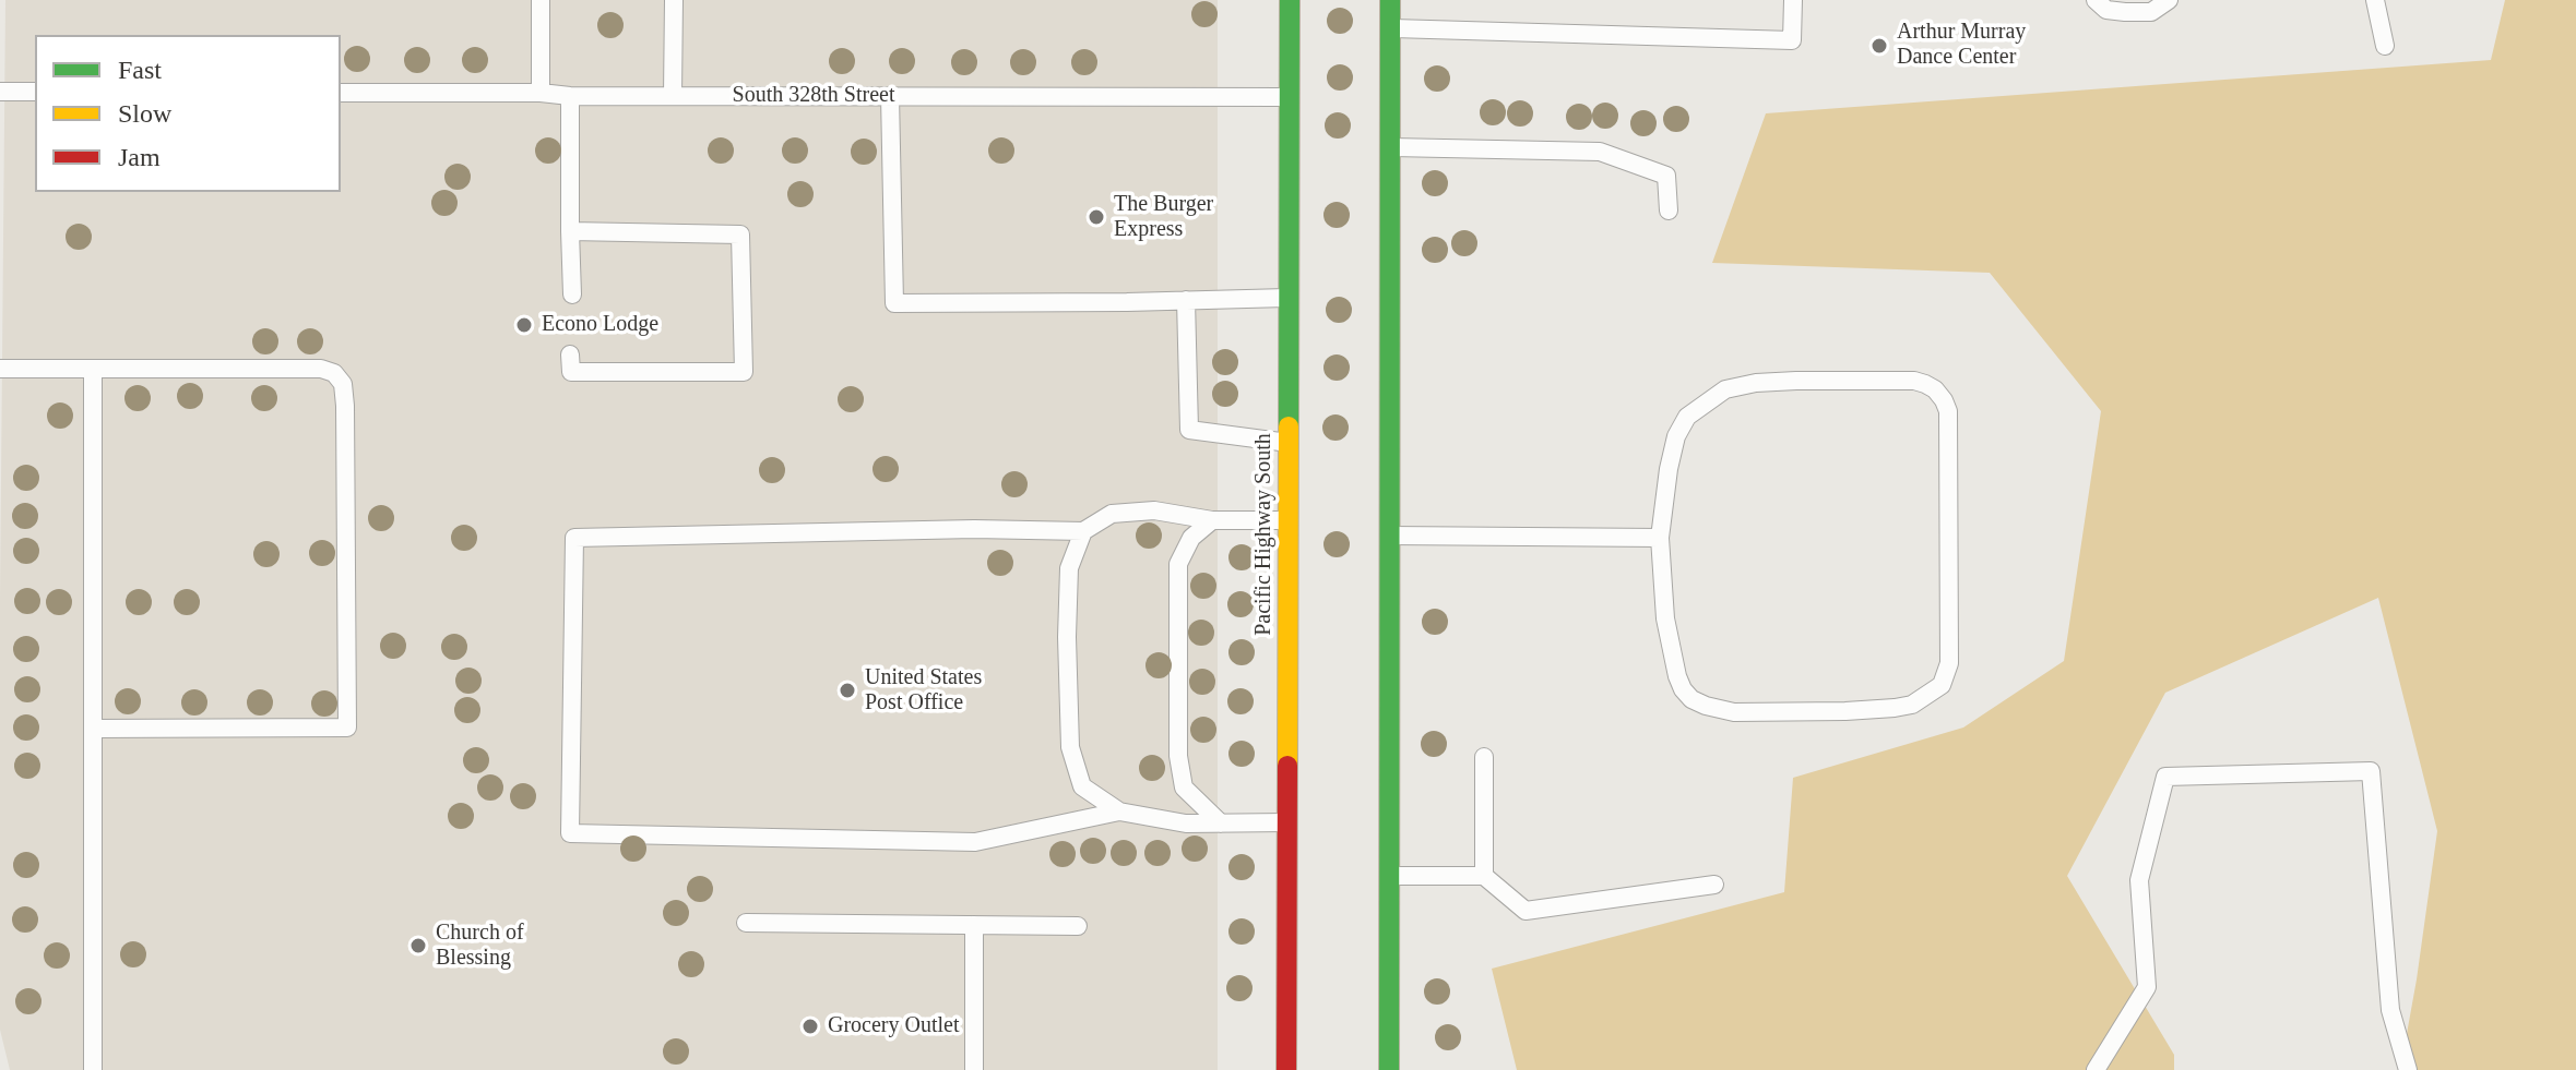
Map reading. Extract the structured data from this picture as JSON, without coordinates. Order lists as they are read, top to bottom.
{
  "streets": {
    "main road": ["Pacific Highway South"],
    "lane": ["South 328th Street"]
  },
  "crossings": [
    ["South 328th Street", "Pacific Highway South"]
  ],
  "places": [
    "Arthur Murray Dance Center",
    "The Burger Express",
    "Econo Lodge",
    "United States Post Office",
    "Church of Blessing",
    "Grocery Outlet"
  ],
  "legend": ["Fast", "Slow", "Jam"]
}
